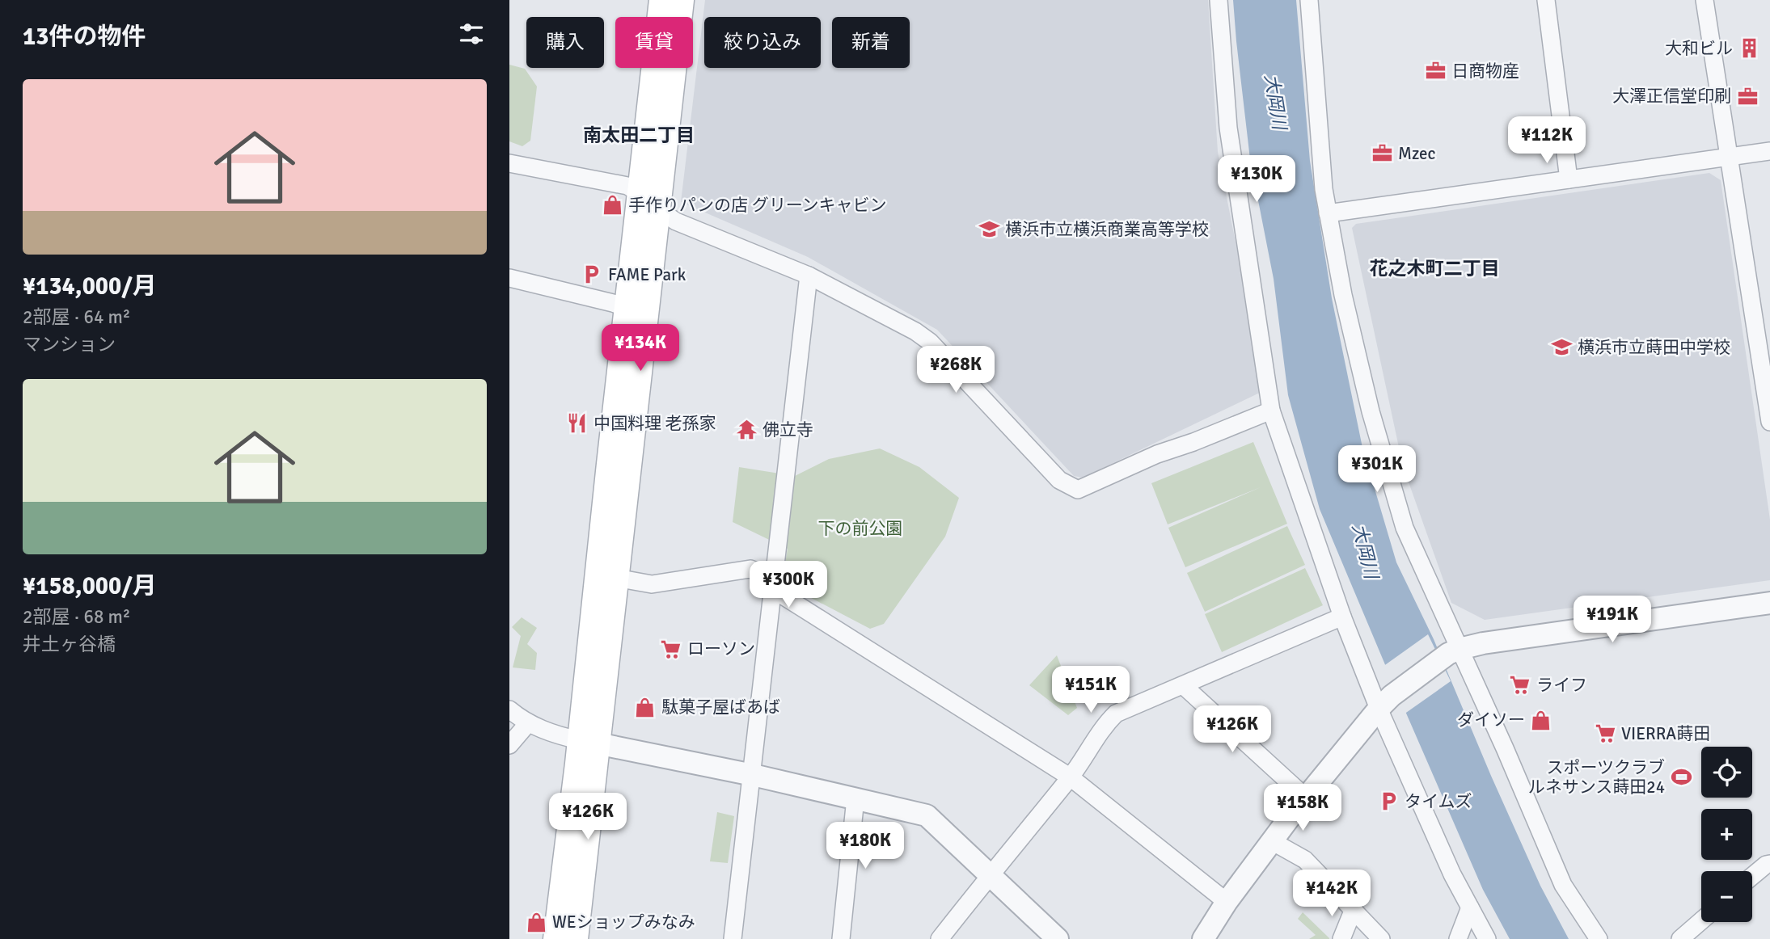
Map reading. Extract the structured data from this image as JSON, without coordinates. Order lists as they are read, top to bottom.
{
  "districts": ["南太田二丁目", "花之木町二丁目"],
  "water": ["大岡川"],
  "parks": ["下の前公園"],
  "places": {
    "building": ["大和ビル"],
    "office": ["日商物産", "大澤正信堂印刷", "Mzec"],
    "shop": [
      "手作りパンの店 グリーンキャビン",
      "駄菓子屋ばあば",
      "ダイソー",
      "WEショップみなみ"
    ],
    "school or university": ["横浜市立横浜商業高等学校", "横浜市立蒔田中学校"],
    "parking": ["FAME Park", "タイムズ"],
    "restaurant": ["中国料理 老孫家"],
    "temple": ["佛立寺"],
    "supermarket": ["ローソン", "ライフ", "VIERRA蒔田"],
    "sports": ["スポーツクラブ ルネサンス蒔田24"]
  },
  "page": {
    "heading": "13件の物件",
    "chip": [
      "購入",
      "賃貸",
      "絞り込み",
      "新着"
    ],
    "list": [
      {
        "name": "¥134,000/月",
        "note": "2部屋 · 64 m² · マンション"
      },
      {
        "name": "¥158,000/月",
        "note": "2部屋 · 68 m² · 井土ヶ谷橋"
      }
    ],
    "price": [
      "¥112K",
      "¥130K",
      "¥134K",
      "¥268K",
      "¥301K",
      "¥300K",
      "¥191K",
      "¥151K",
      "¥126K",
      "¥158K",
      "¥126K",
      "¥180K",
      "¥142K"
    ],
    "map_buttons": ["+", "−"]
  }
}
